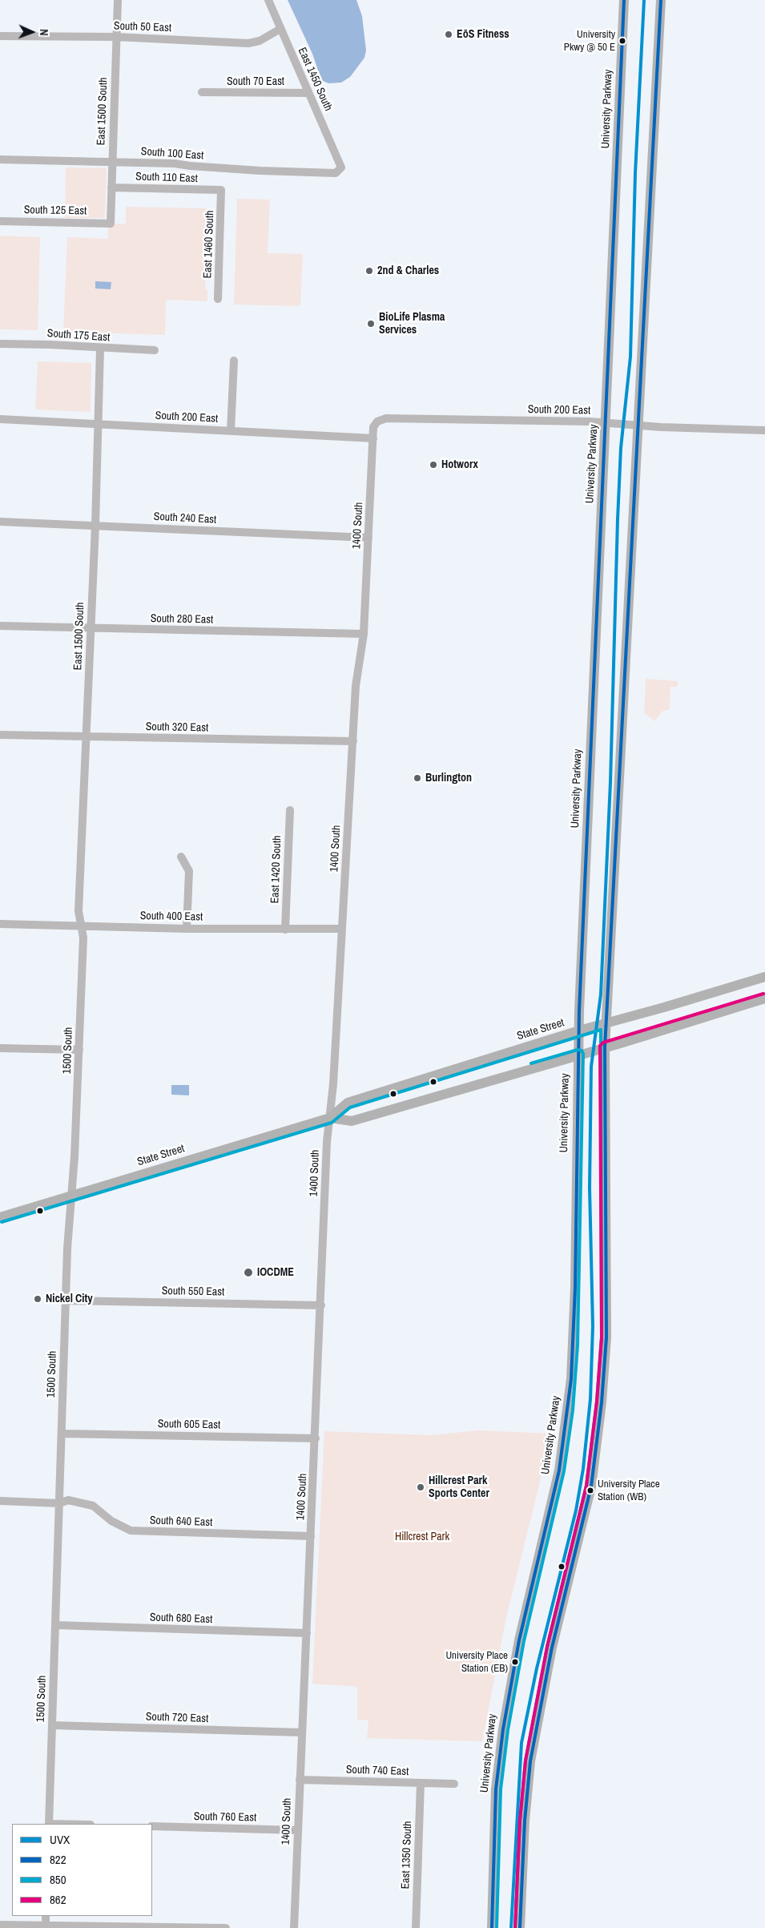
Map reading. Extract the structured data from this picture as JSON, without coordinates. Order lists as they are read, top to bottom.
{
  "streets": {
    "main road": ["University Parkway", "State Street"],
    "street": [
      "South 50 East",
      "East 1450 South",
      "South 70 East",
      "East 1500 South",
      "South 100 East",
      "South 110 East",
      "South 125 East",
      "East 1460 South",
      "South 175 East",
      "South 200 East",
      "South 240 East",
      "1400 South",
      "South 280 East",
      "South 320 East",
      "East 1420 South",
      "South 400 East",
      "1500 South",
      "South 550 East",
      "South 605 East",
      "South 640 East",
      "South 680 East",
      "South 720 East",
      "South 740 East",
      "South 760 East",
      "East 1350 South"
    ]
  },
  "crossings": [
    ["South 50 East", "East 1450 South"],
    ["South 50 East", "East 1500 South"],
    ["East 1450 South", "South 70 East"],
    ["East 1450 South", "South 100 East"],
    ["University Parkway", "South 200 East"],
    ["University Parkway", "State Street"],
    ["East 1500 South", "South 100 East"],
    ["East 1500 South", "South 110 East"],
    ["East 1500 South", "South 125 East"],
    ["East 1500 South", "South 175 East"],
    ["East 1500 South", "South 200 East"],
    ["East 1500 South", "South 240 East"],
    ["East 1500 South", "South 280 East"],
    ["East 1500 South", "South 320 East"],
    ["East 1500 South", "South 400 East"],
    ["East 1500 South", "1500 South"],
    ["South 110 East", "East 1460 South"],
    ["South 200 East", "1400 South"],
    ["South 240 East", "1400 South"],
    ["1400 South", "South 280 East"],
    ["1400 South", "South 320 East"],
    ["1400 South", "South 400 East"],
    ["1400 South", "State Street"],
    ["1400 South", "South 550 East"],
    ["1400 South", "South 605 East"],
    ["1400 South", "South 640 East"],
    ["1400 South", "South 680 East"],
    ["1400 South", "South 720 East"],
    ["1400 South", "South 740 East"],
    ["1400 South", "South 760 East"],
    ["East 1420 South", "South 400 East"],
    ["South 400 East", "1500 South"],
    ["State Street", "1500 South"],
    ["1500 South", "South 550 East"],
    ["1500 South", "South 605 East"],
    ["1500 South", "South 640 East"],
    ["1500 South", "South 680 East"],
    ["1500 South", "South 720 East"],
    ["South 740 East", "East 1350 South"]
  ],
  "parks": ["Hillcrest Park"],
  "places": [
    "EōS Fitness",
    "University Pkwy @ 50 E",
    "2nd & Charles",
    "BioLife Plasma Services",
    "Hotworx",
    "Burlington",
    "IOCDME",
    "Nickel City",
    "Hillcrest Park Sports Center",
    "University Place Station (WB)",
    "University Place Station (EB)"
  ],
  "lines": [
    "transit line UVX",
    "transit line 822",
    "transit line 862",
    "transit line 850"
  ],
  "legend": [
    "UVX",
    "822",
    "850",
    "862"
  ],
  "north": "right"
}
